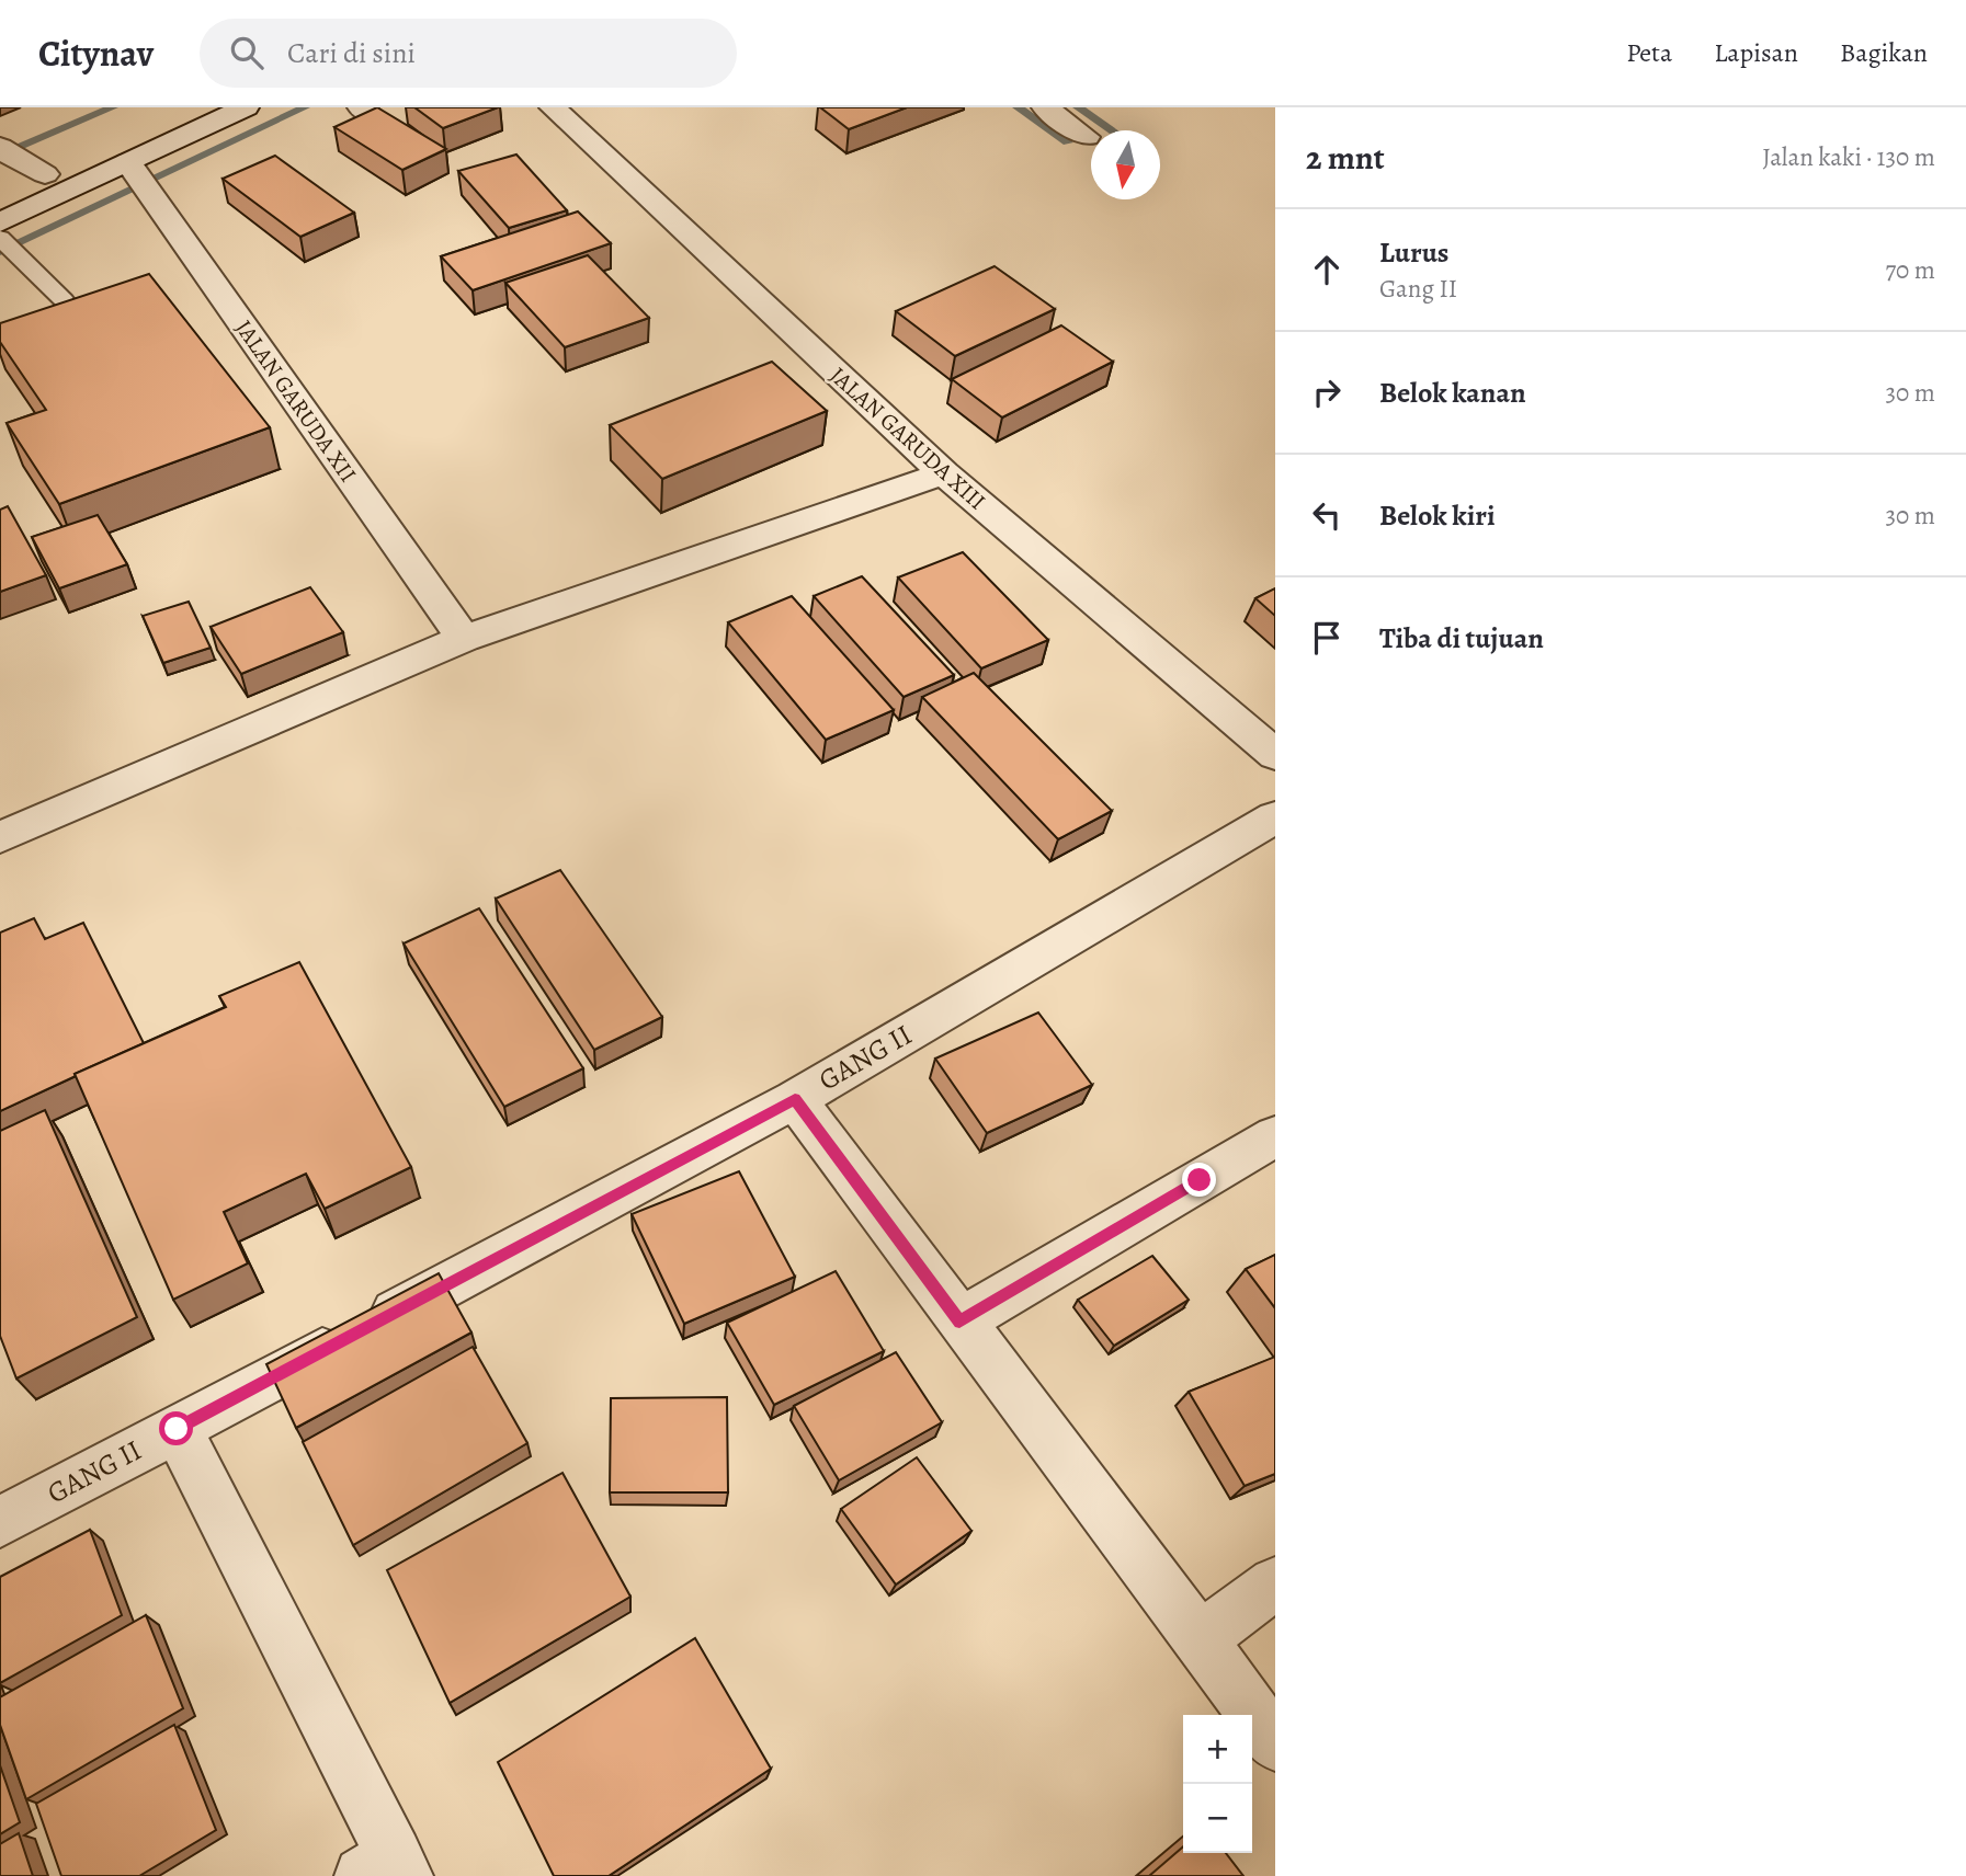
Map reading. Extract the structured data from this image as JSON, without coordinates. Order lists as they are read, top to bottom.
{
  "streets": {
    "street": ["JALAN GARUDA XII", "JALAN GARUDA XIII", "GANG II"]
  },
  "north": "bottom",
  "page": {
    "header": "Citynav",
    "search": "Cari di sini",
    "nav": ["Peta", "Lapisan", "Bagikan"],
    "heading": ["2 mnt", "Jalan kaki · 130 m"],
    "list": [
      ["Lurus", "Gang II", "70 m"],
      ["Belok kanan", "30 m"],
      ["Belok kiri", "30 m"],
      "Tiba di tujuan"
    ],
    "map_buttons": ["+", "−"]
  }
}
